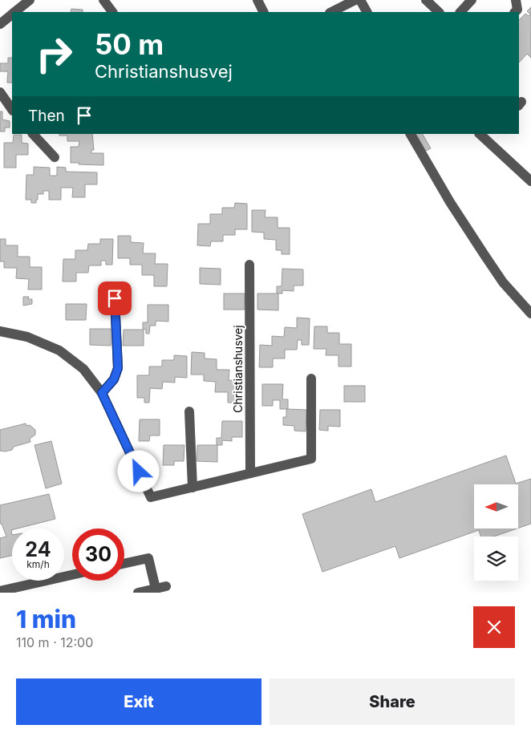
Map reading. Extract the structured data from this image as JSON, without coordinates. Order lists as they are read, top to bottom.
{
  "streets": {
    "street": ["Christianshusvej"]
  },
  "north": "left",
  "page": {
    "turn": ["50 m", "Christianshusvej"],
    "then": "Then",
    "speed": "24 km/h",
    "limit": "30",
    "heading": ["1 min", "110 m · 12:00"],
    "buttons": ["Exit", "Share"]
  }
}
